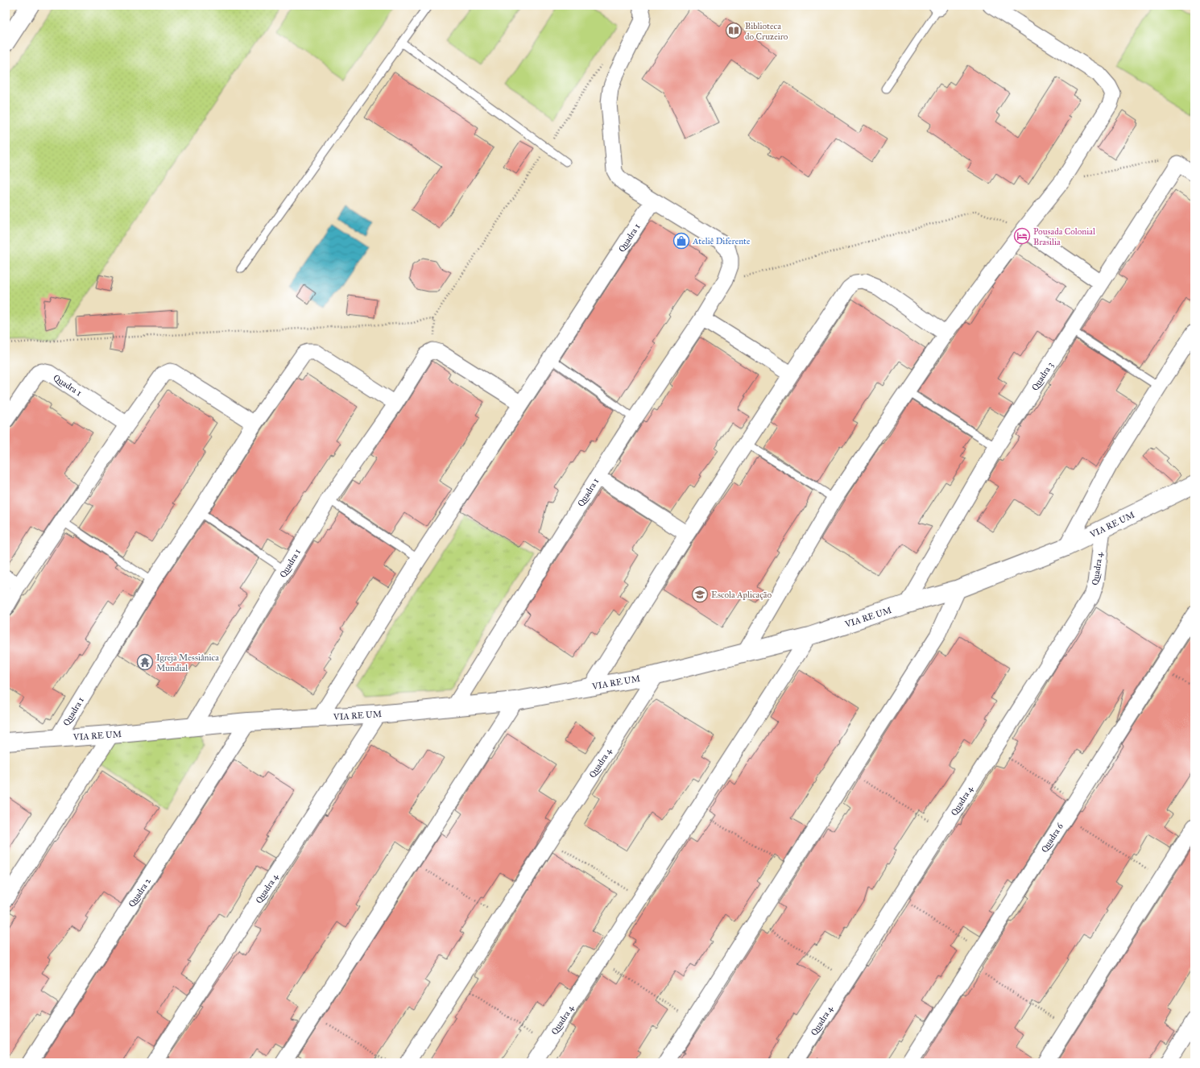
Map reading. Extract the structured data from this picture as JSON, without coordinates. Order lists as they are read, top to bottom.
{
  "streets": {
    "street": [
      "Quadra 1",
      "Quadra 3",
      "VIA RE UM",
      "Quadra 4",
      "Quadra 6",
      "Quadra 2"
    ]
  },
  "crossings": [
    ["Quadra 1", "VIA RE UM"],
    ["Quadra 3", "VIA RE UM"],
    ["VIA RE UM", "Quadra 4"],
    ["VIA RE UM", "Quadra 2"]
  ],
  "places": {
    "library": ["Biblioteca do Cruzeiro"],
    "hotel": ["Pousada Colonial Brasilia"],
    "shop": ["Ateliê Diferente"],
    "school or university": ["Escola Aplicação"],
    "temple": ["Igreja Messiânica Mundial"]
  }
}
